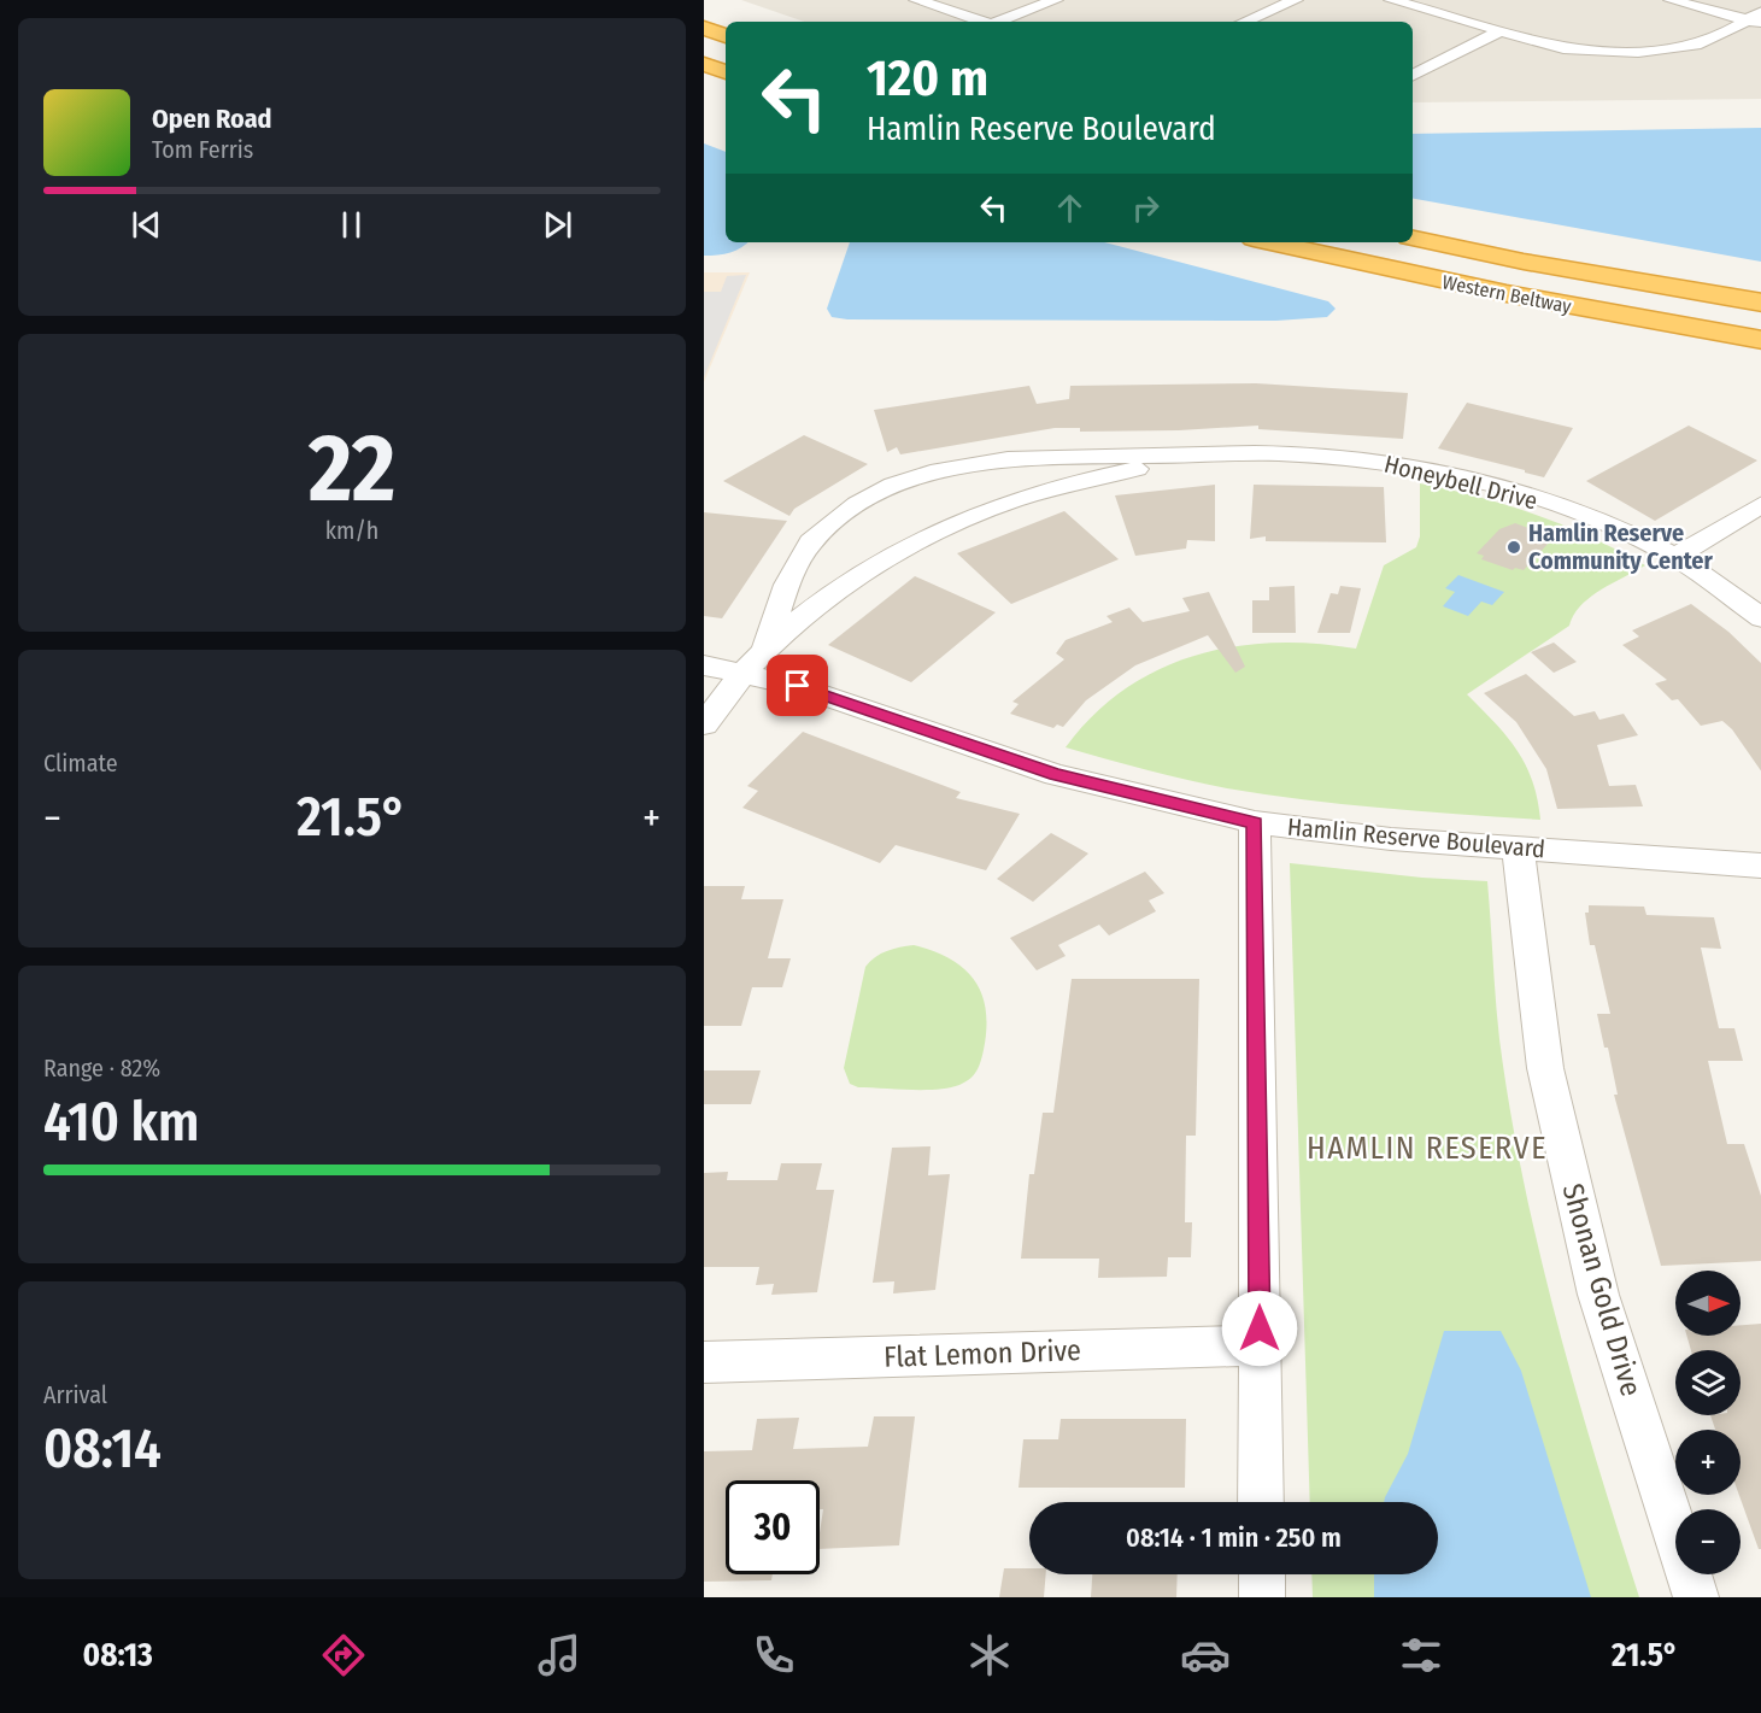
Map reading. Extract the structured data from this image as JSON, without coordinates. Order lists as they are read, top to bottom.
{
  "streets": {
    "highway": ["Western Beltway"],
    "street": [
      "Honeybell Drive",
      "Hamlin Reserve Boulevard",
      "Shonan Gold Drive",
      "Flat Lemon Drive"
    ]
  },
  "crossings": [
    ["Honeybell Drive", "Hamlin Reserve Boulevard"],
    ["Hamlin Reserve Boulevard", "Shonan Gold Drive"]
  ],
  "districts": ["HAMLIN RESERVE"],
  "places": ["Hamlin Reserve Community Center"],
  "north": "right",
  "page": {
    "turn": ["120 m", "Hamlin Reserve Boulevard"],
    "song": ["Open Road", "Tom Ferris"],
    "tile": [
      ["22", "km/h"],
      "Climate",
      ["Range · 82%", "410 km"],
      ["Arrival", "08:14"]
    ],
    "heat": ["−", "21.5°", "+"],
    "map_buttons": ["+", "−"],
    "limit": "30",
    "trip": "08:14 · 1 min · 250 m",
    "tabs": ["08:13", "21.5°"]
  }
}
